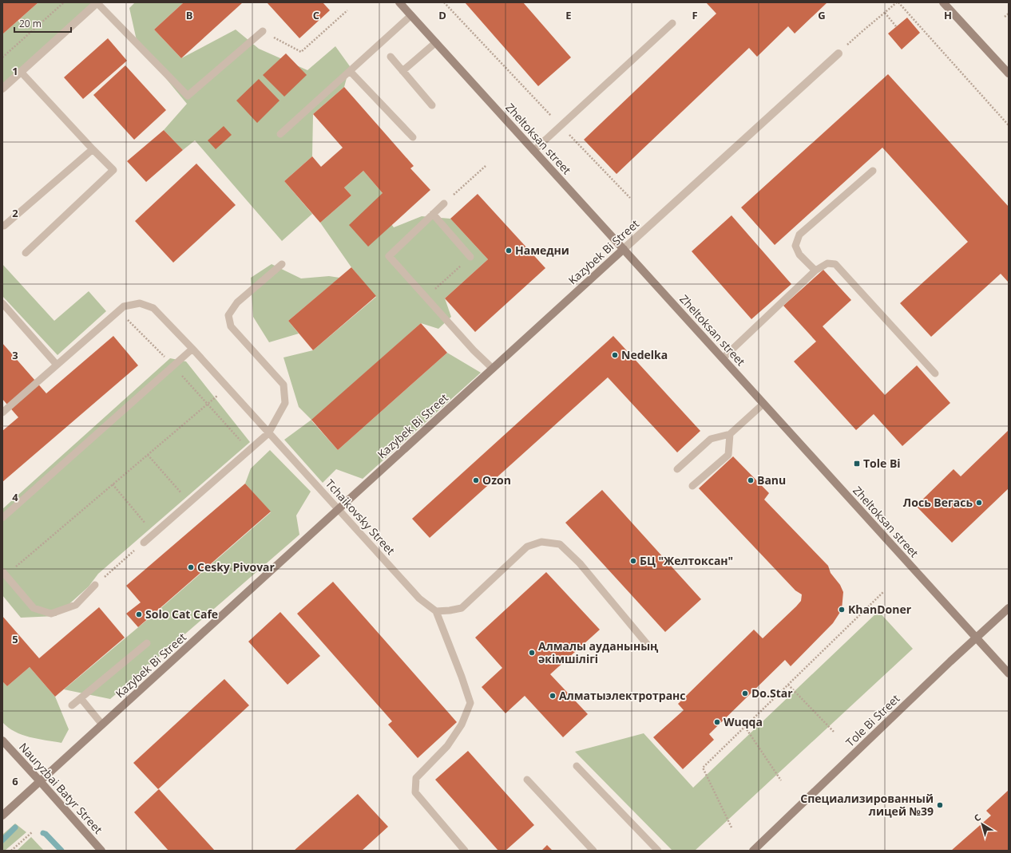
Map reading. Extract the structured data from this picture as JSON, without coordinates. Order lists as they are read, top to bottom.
{
  "streets": {
    "main road": [
      "Zheltoksan street",
      "Kazybek Bi Street",
      "Tole Bi Street",
      "Nauryzbai Batyr Street"
    ],
    "lane": ["Tchaikovsky Street"]
  },
  "crossings": [
    ["Zheltoksan street", "Kazybek Bi Street"],
    ["Zheltoksan street", "Tole Bi Street"],
    ["Kazybek Bi Street", "Tchaikovsky Street"],
    ["Kazybek Bi Street", "Nauryzbai Batyr Street"]
  ],
  "places": {
    "other": [
      "Намедни",
      "Nedelka",
      "Ozon",
      "Banu",
      "Лось Вегась",
      "БЦ \"Желтоксан\"",
      "Cesky Pivovar",
      "KhanDoner",
      "Solo Cat Cafe",
      "Алмалы ауданының әкімшілігі",
      "Do.Star",
      "Алматыэлектротранс",
      "Wuqqa",
      "Специализированный лицей №39"
    ],
    "transit": ["Tole Bi"]
  },
  "scale_bar": "20 m",
  "north": "top left",
  "grid": {
    "columns": [
      "B",
      "C",
      "D",
      "E",
      "F",
      "G",
      "H"
    ],
    "rows": [
      "1",
      "2",
      "3",
      "4",
      "5",
      "6"
    ]
  }
}
